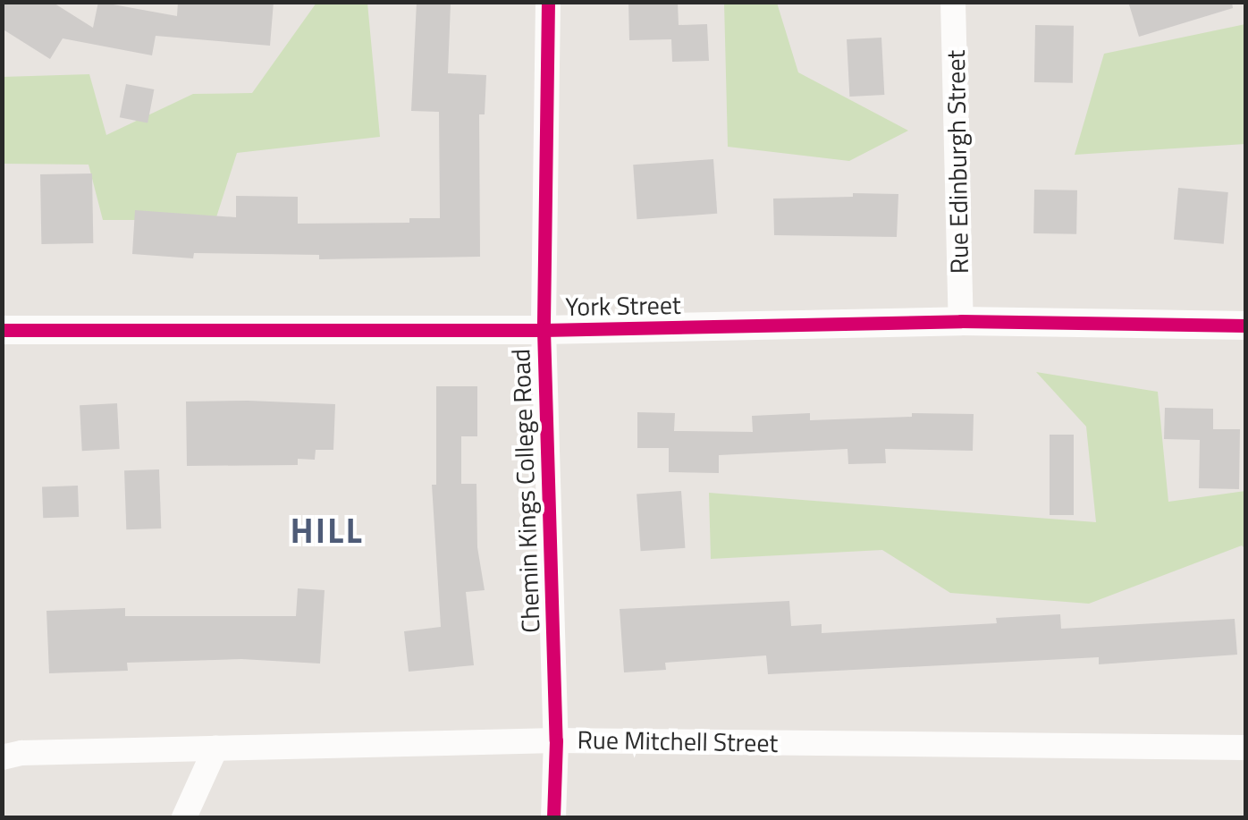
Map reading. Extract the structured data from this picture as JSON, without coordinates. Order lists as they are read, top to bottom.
{
  "streets": {
    "street": [
      "Rue Edinburgh Street",
      "York Street",
      "Chemin Kings College Road",
      "Rue Mitchell Street"
    ]
  },
  "crossings": [
    ["Rue Edinburgh Street", "York Street"],
    ["York Street", "Chemin Kings College Road"],
    ["Chemin Kings College Road", "Rue Mitchell Street"]
  ],
  "districts": ["HILL"]
}
